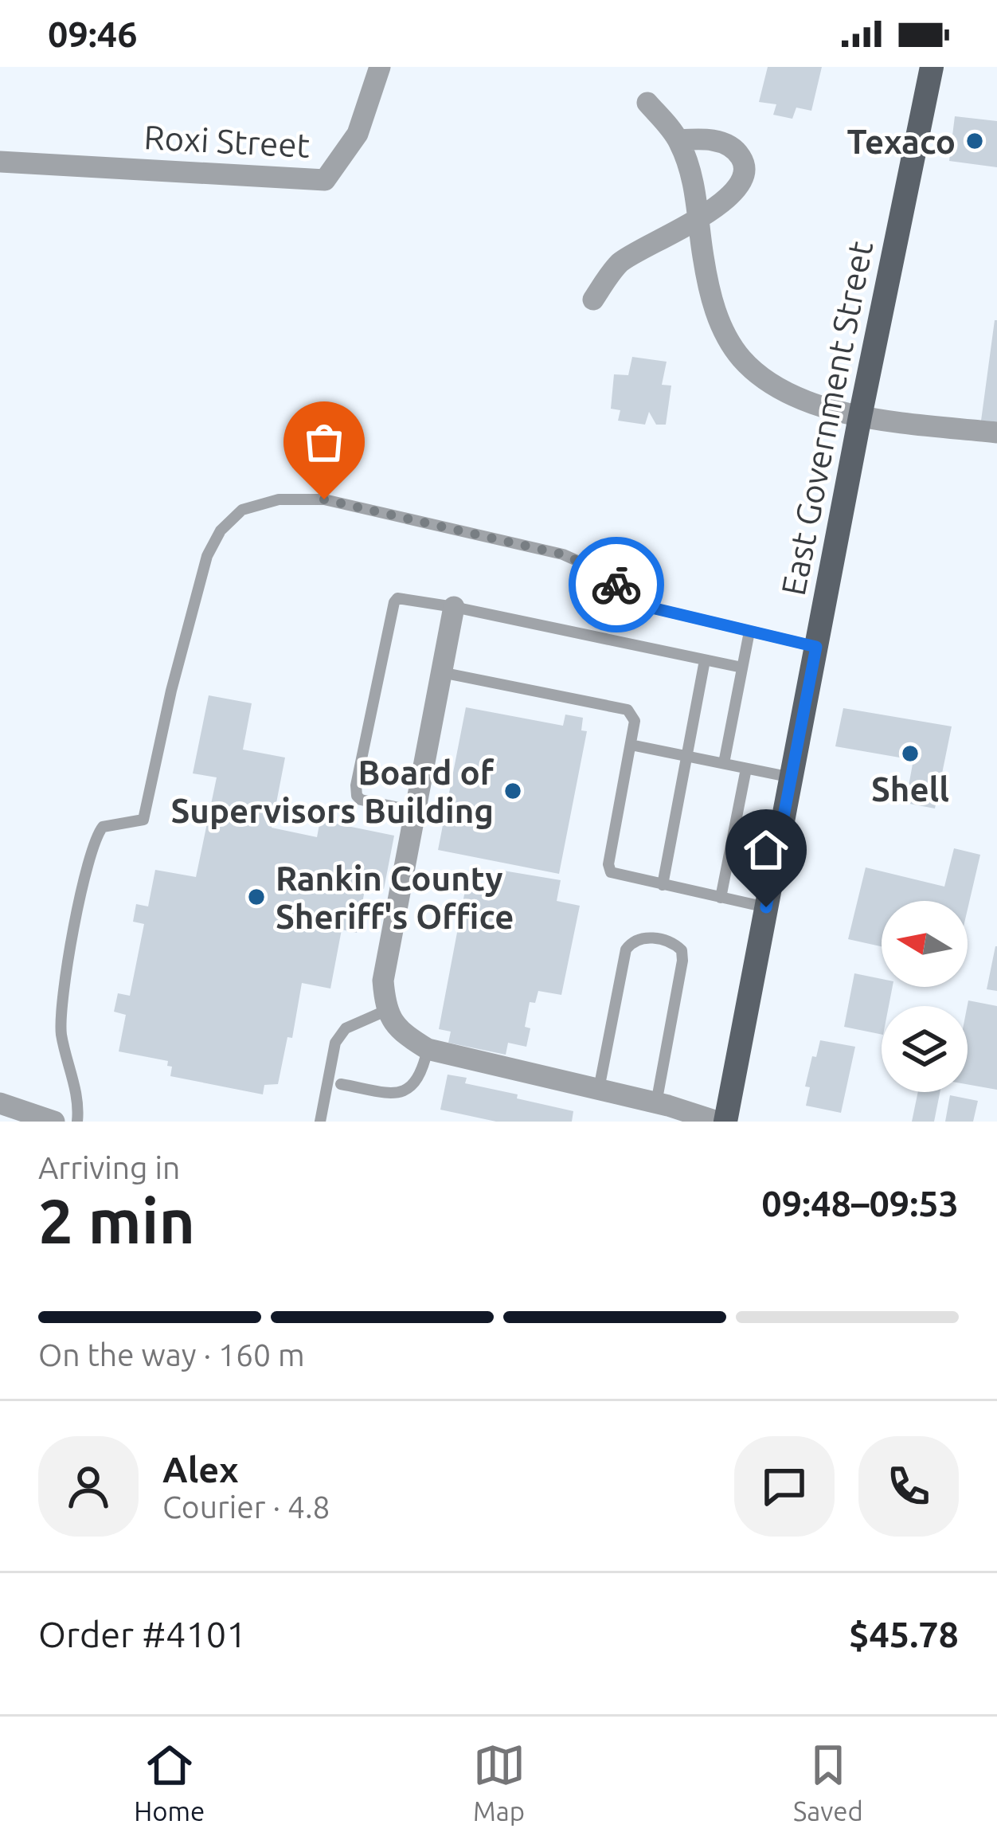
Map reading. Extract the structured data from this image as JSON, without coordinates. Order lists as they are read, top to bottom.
{
  "streets": {
    "main road": ["East Government Street"],
    "street": ["Roxi Street"]
  },
  "places": [
    "Texaco",
    "Shell",
    "Board of Supervisors Building",
    "Rankin County Sheriff's Office"
  ],
  "north": "left",
  "page": {
    "status": "09:46",
    "heading": ["2 min", "Arriving in", "09:48–09:53"],
    "panel": [
      "Alex",
      "Courier · 4.8",
      "Order #4101",
      "$45.78"
    ],
    "bar": "On the way · 160 m",
    "tabs": ["Home", "Map", "Saved"]
  }
}
